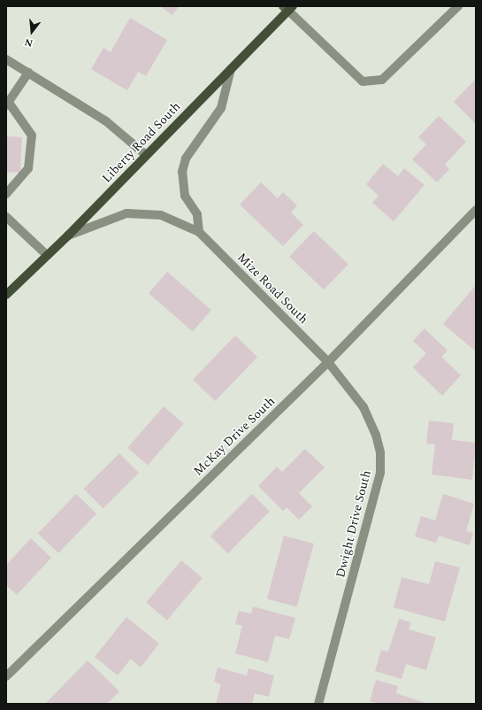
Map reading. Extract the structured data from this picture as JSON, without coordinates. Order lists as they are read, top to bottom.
{
  "streets": {
    "main road": ["Liberty Road South"],
    "street": ["Mize Road South", "McKay Drive South", "Dwight Drive South"]
  },
  "crossings": [
    ["Liberty Road South", "Mize Road South"],
    ["Mize Road South", "McKay Drive South"],
    ["Mize Road South", "Dwight Drive South"],
    ["McKay Drive South", "Dwight Drive South"]
  ],
  "north": "bottom"
}
